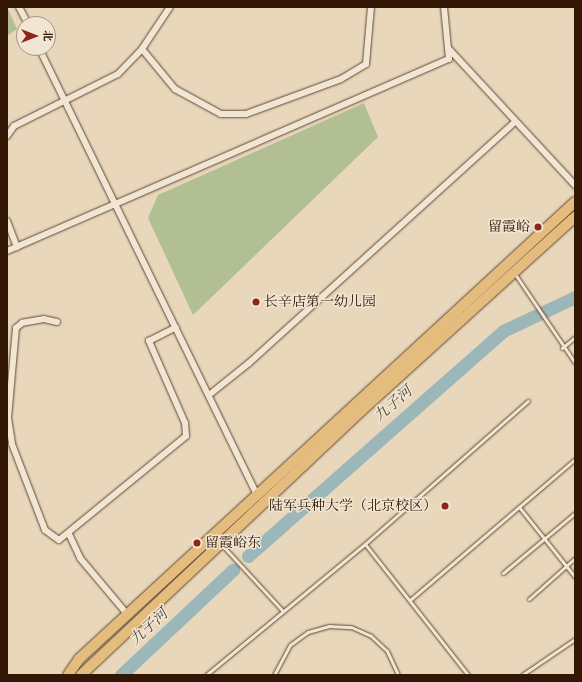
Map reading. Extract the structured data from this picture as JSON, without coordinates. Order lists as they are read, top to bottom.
{
  "water": ["九子河"],
  "places": [
    "留霞峪",
    "长辛店第一幼儿园",
    "陆军兵种大学（北京校区）",
    "留霞峪东"
  ],
  "north": "right"
}
